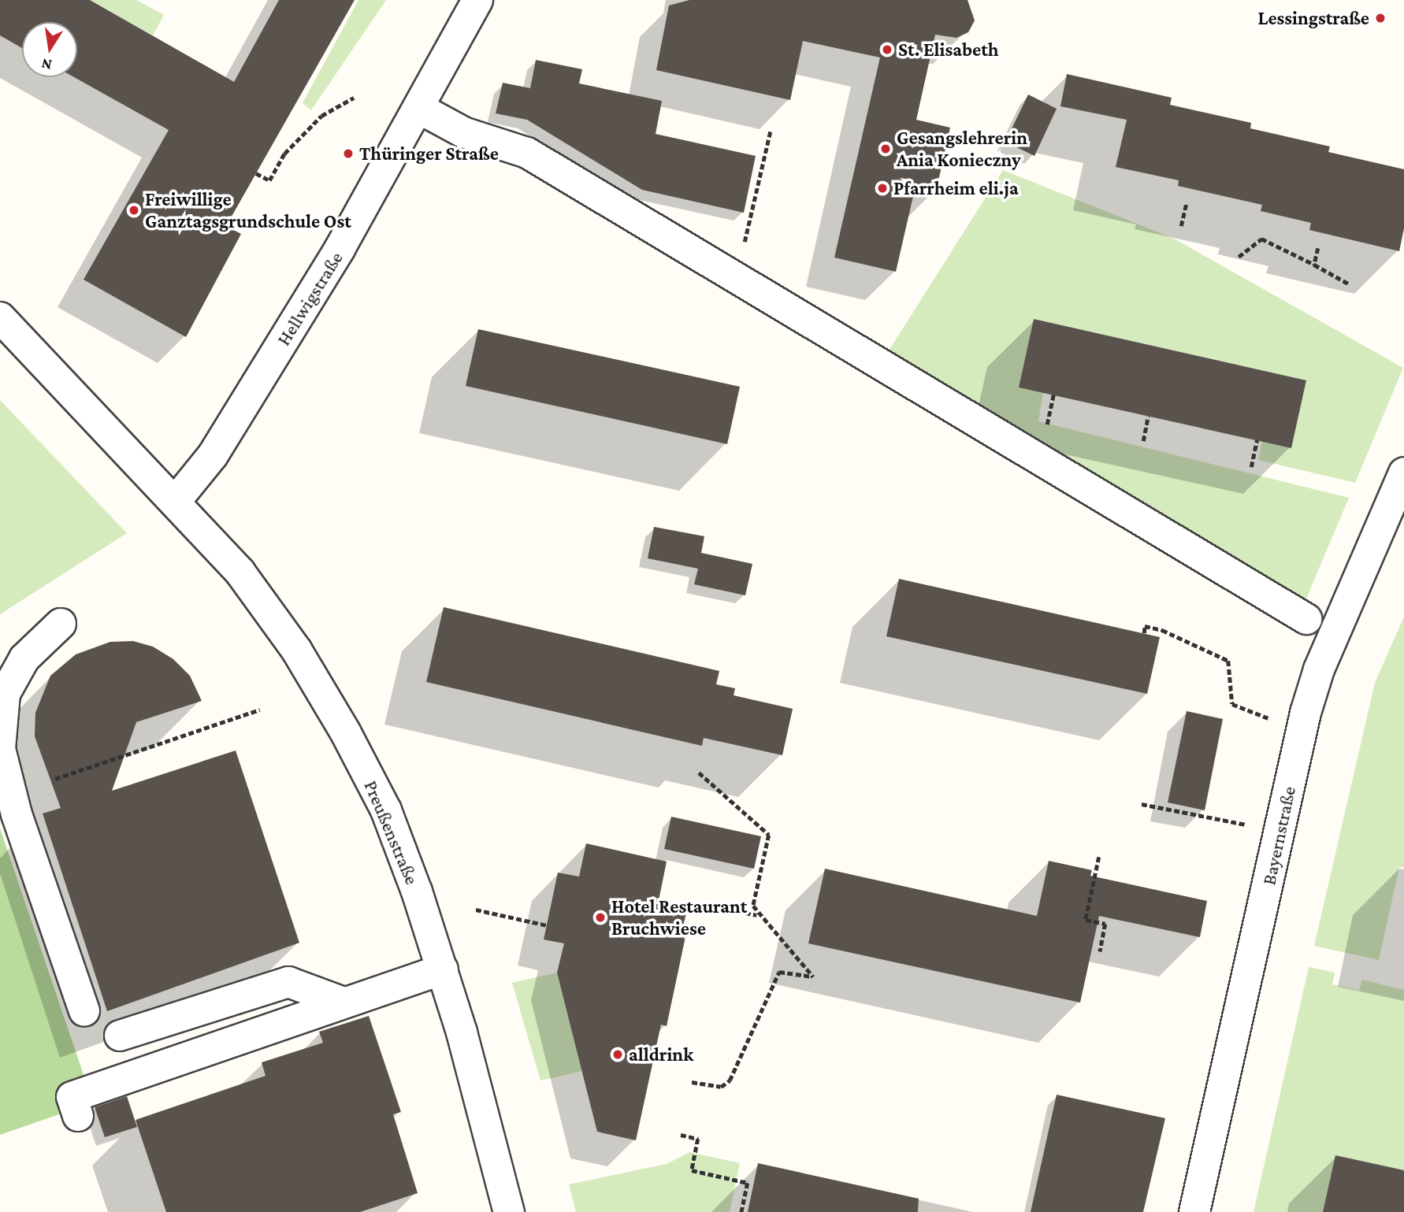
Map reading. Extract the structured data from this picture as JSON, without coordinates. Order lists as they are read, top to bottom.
{
  "streets": {
    "street": ["Hellwigstraße", "Preußenstraße", "Bayernstraße"]
  },
  "crossings": [
    ["Hellwigstraße", "Preußenstraße"]
  ],
  "places": [
    "Lessingstraße",
    "St. Elisabeth",
    "Gesangslehrerin Ania Konieczny",
    "Thüringer Straße",
    "Pfarrheim eli.ja",
    "Freiwillige Ganztagsgrundschule Ost",
    "Hotel Restaurant Bruchwiese",
    "alldrink"
  ],
  "north": "bottom"
}
